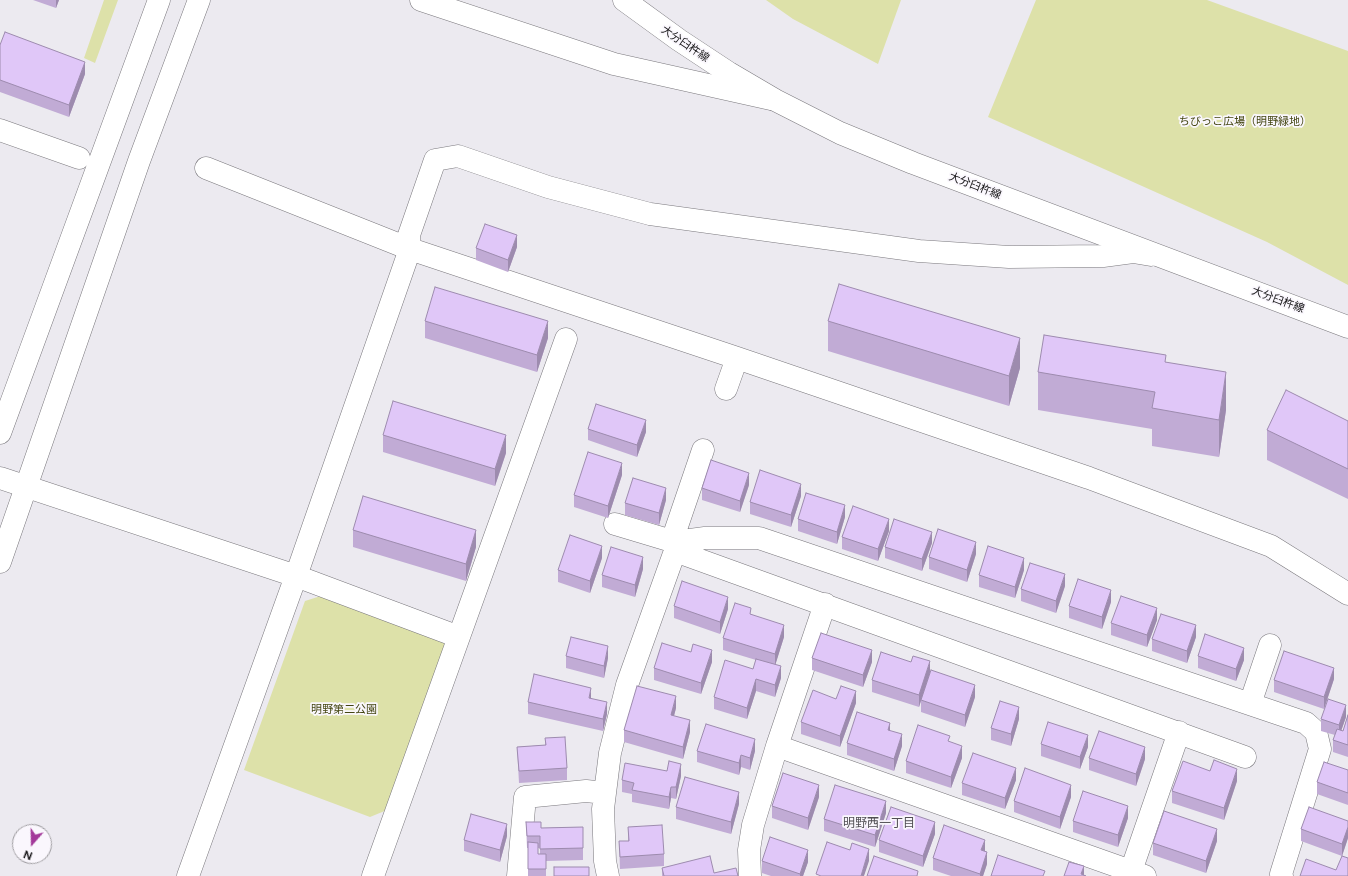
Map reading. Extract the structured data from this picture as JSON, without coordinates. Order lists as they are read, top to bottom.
{
  "streets": {
    "street": ["大分臼杵線"]
  },
  "districts": ["明野西一丁目"],
  "parks": ["ちびっこ広場（明野緑地）", "明野第二公園"],
  "north": "bottom"
}
